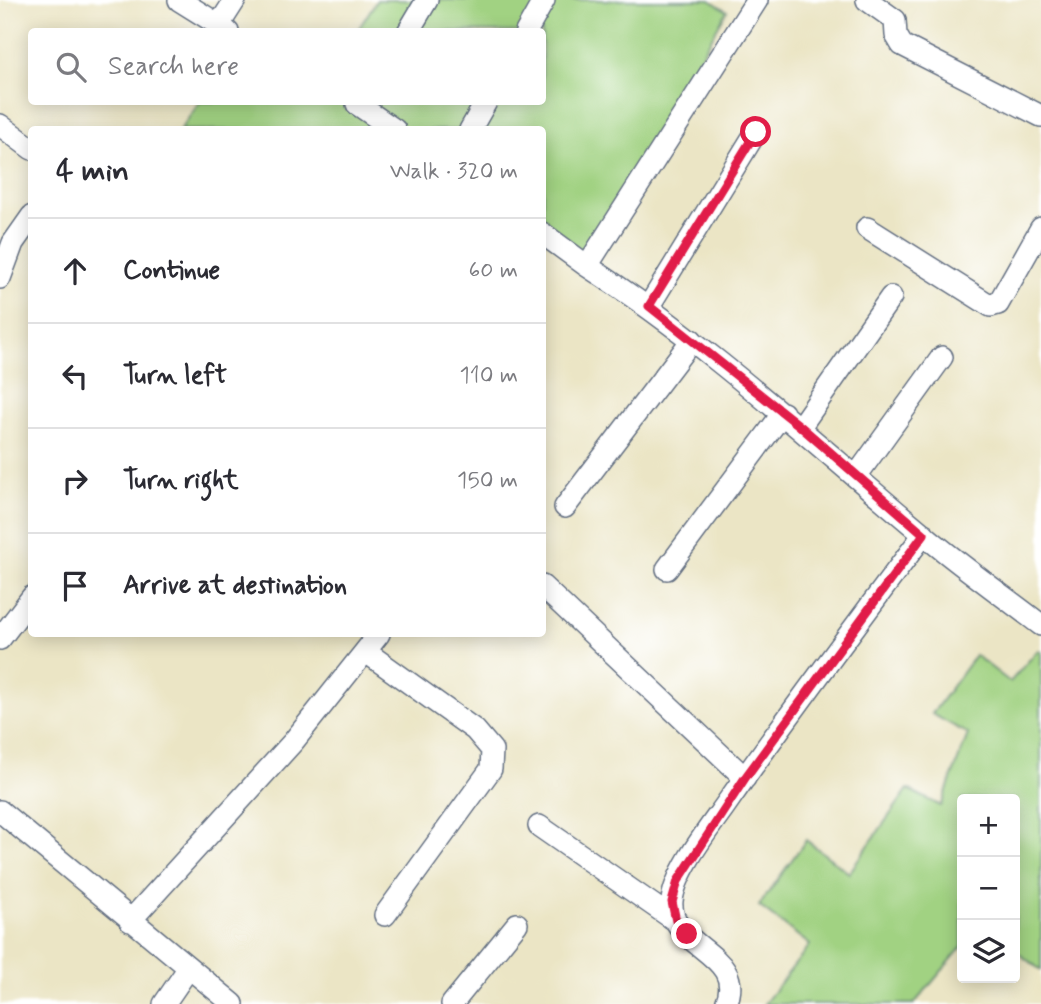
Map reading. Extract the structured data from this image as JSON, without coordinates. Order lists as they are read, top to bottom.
{
  "page": {
    "search": "Search here",
    "heading": ["4 min", "Walk · 320 m"],
    "list": [
      ["Continue", "60 m"],
      ["Turn left", "110 m"],
      ["Turn right", "150 m"],
      "Arrive at destination"
    ],
    "map_buttons": ["+", "−"]
  }
}
